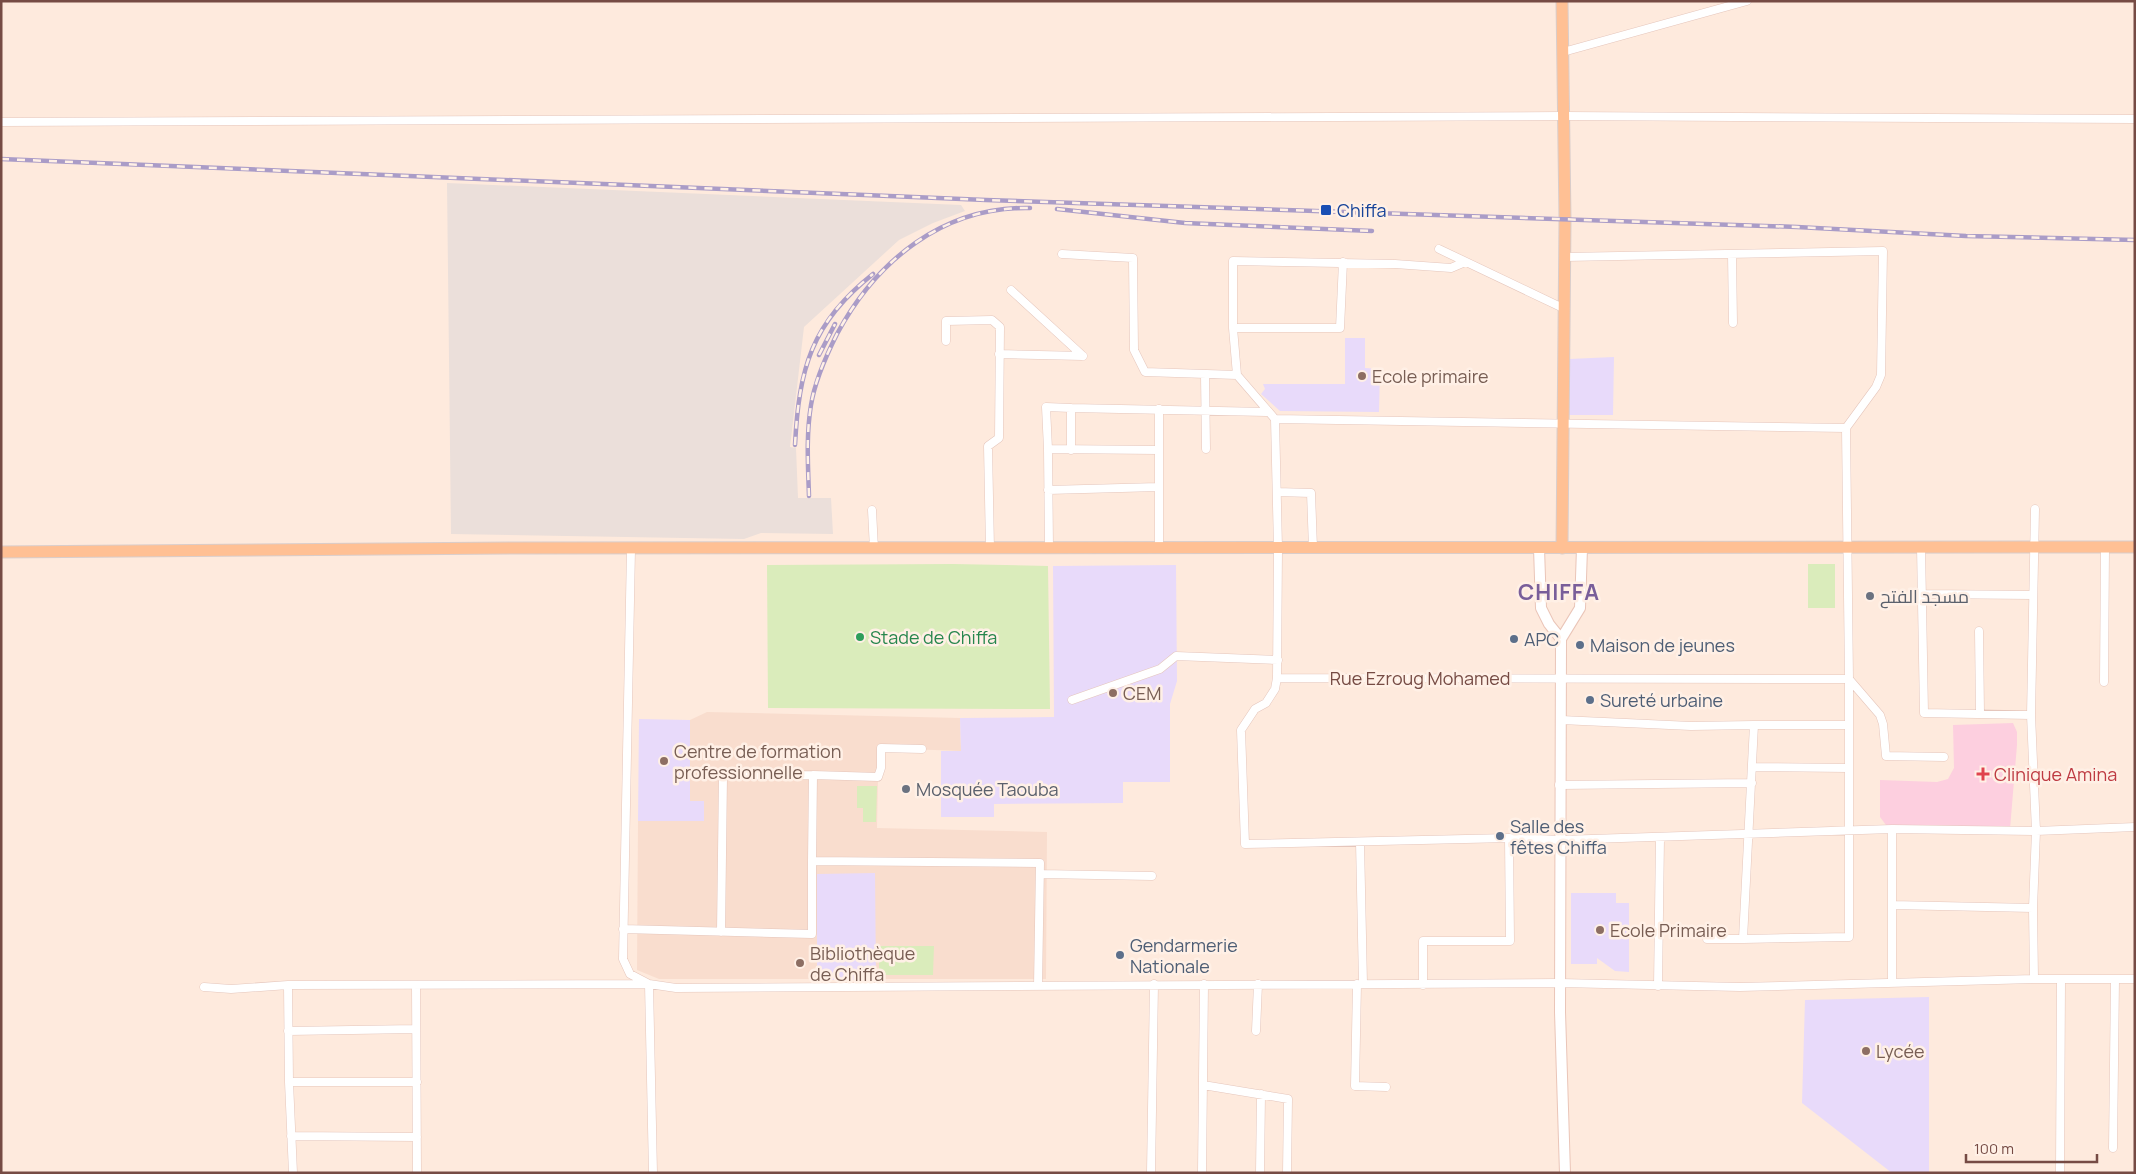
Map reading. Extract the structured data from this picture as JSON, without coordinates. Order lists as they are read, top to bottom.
{
  "streets": {
    "street": ["Rue Ezroug Mohamed"]
  },
  "districts": ["CHIFFA"],
  "places": {
    "transit": ["Chiffa"],
    "other": [
      "Ecole primaire",
      "مسجد الفتح",
      "Stade de Chiffa",
      "APC",
      "Maison de jeunes",
      "CEM",
      "Sureté urbaine",
      "Centre de formation professionnelle",
      "Mosquée Taouba",
      "Salle des fêtes Chiffa",
      "Ecole Primaire",
      "Gendarmerie Nationale",
      "Bibliothèque de Chiffa",
      "Lycée"
    ],
    "health": ["Clinique Amina"]
  },
  "scale_bar": "100 m"
}
